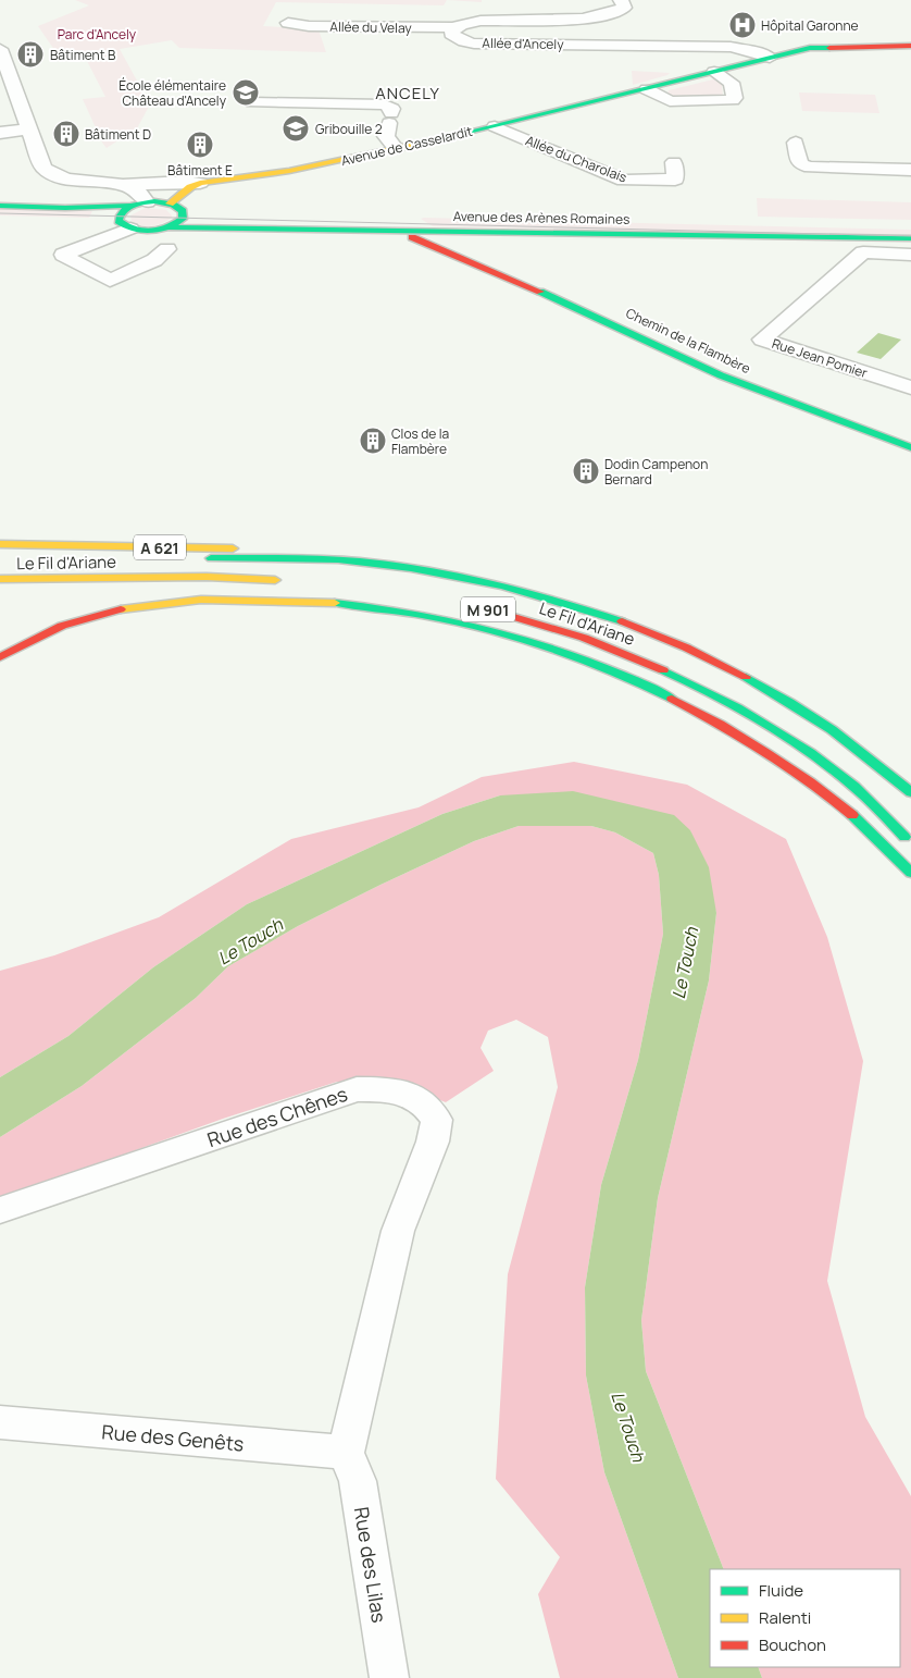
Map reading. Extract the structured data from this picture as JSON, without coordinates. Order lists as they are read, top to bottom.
{
  "streets": {
    "main road": [
      "Avenue de Casselardit",
      "Avenue des Arènes Romaines",
      "Chemin de la Flambère",
      "A 621",
      "Le Fil d'Ariane",
      "M 901"
    ],
    "street": [
      "Allée du Velay",
      "Allée d'Ancely",
      "Allée du Charolais",
      "Rue Jean Pomier",
      "Rue des Chênes",
      "Rue des Genêts",
      "Rue des Lilas"
    ]
  },
  "crossings": [
    ["Allée du Velay", "Allée d'Ancely"],
    ["Allée d'Ancely", "Avenue de Casselardit"],
    ["Avenue de Casselardit", "Allée du Charolais"],
    ["Avenue des Arènes Romaines", "Chemin de la Flambère"],
    ["A 621", "Le Fil d'Ariane"],
    ["Rue des Chênes", "Rue des Genêts"],
    ["Rue des Chênes", "Rue des Lilas"],
    ["Rue des Genêts", "Rue des Lilas"]
  ],
  "districts": ["ANCELY"],
  "water": ["Le Touch"],
  "parks": ["Parc d'Ancely"],
  "places": {
    "hospital": ["Hôpital Garonne"],
    "building": [
      "Bâtiment B",
      "Bâtiment D",
      "Bâtiment E",
      "Clos de la Flambère",
      "Dodin Campenon Bernard"
    ],
    "school or university": ["École élémentaire Château d'Ancely", "Gribouille 2"]
  },
  "legend": ["Fluide", "Ralenti", "Bouchon"]
}
